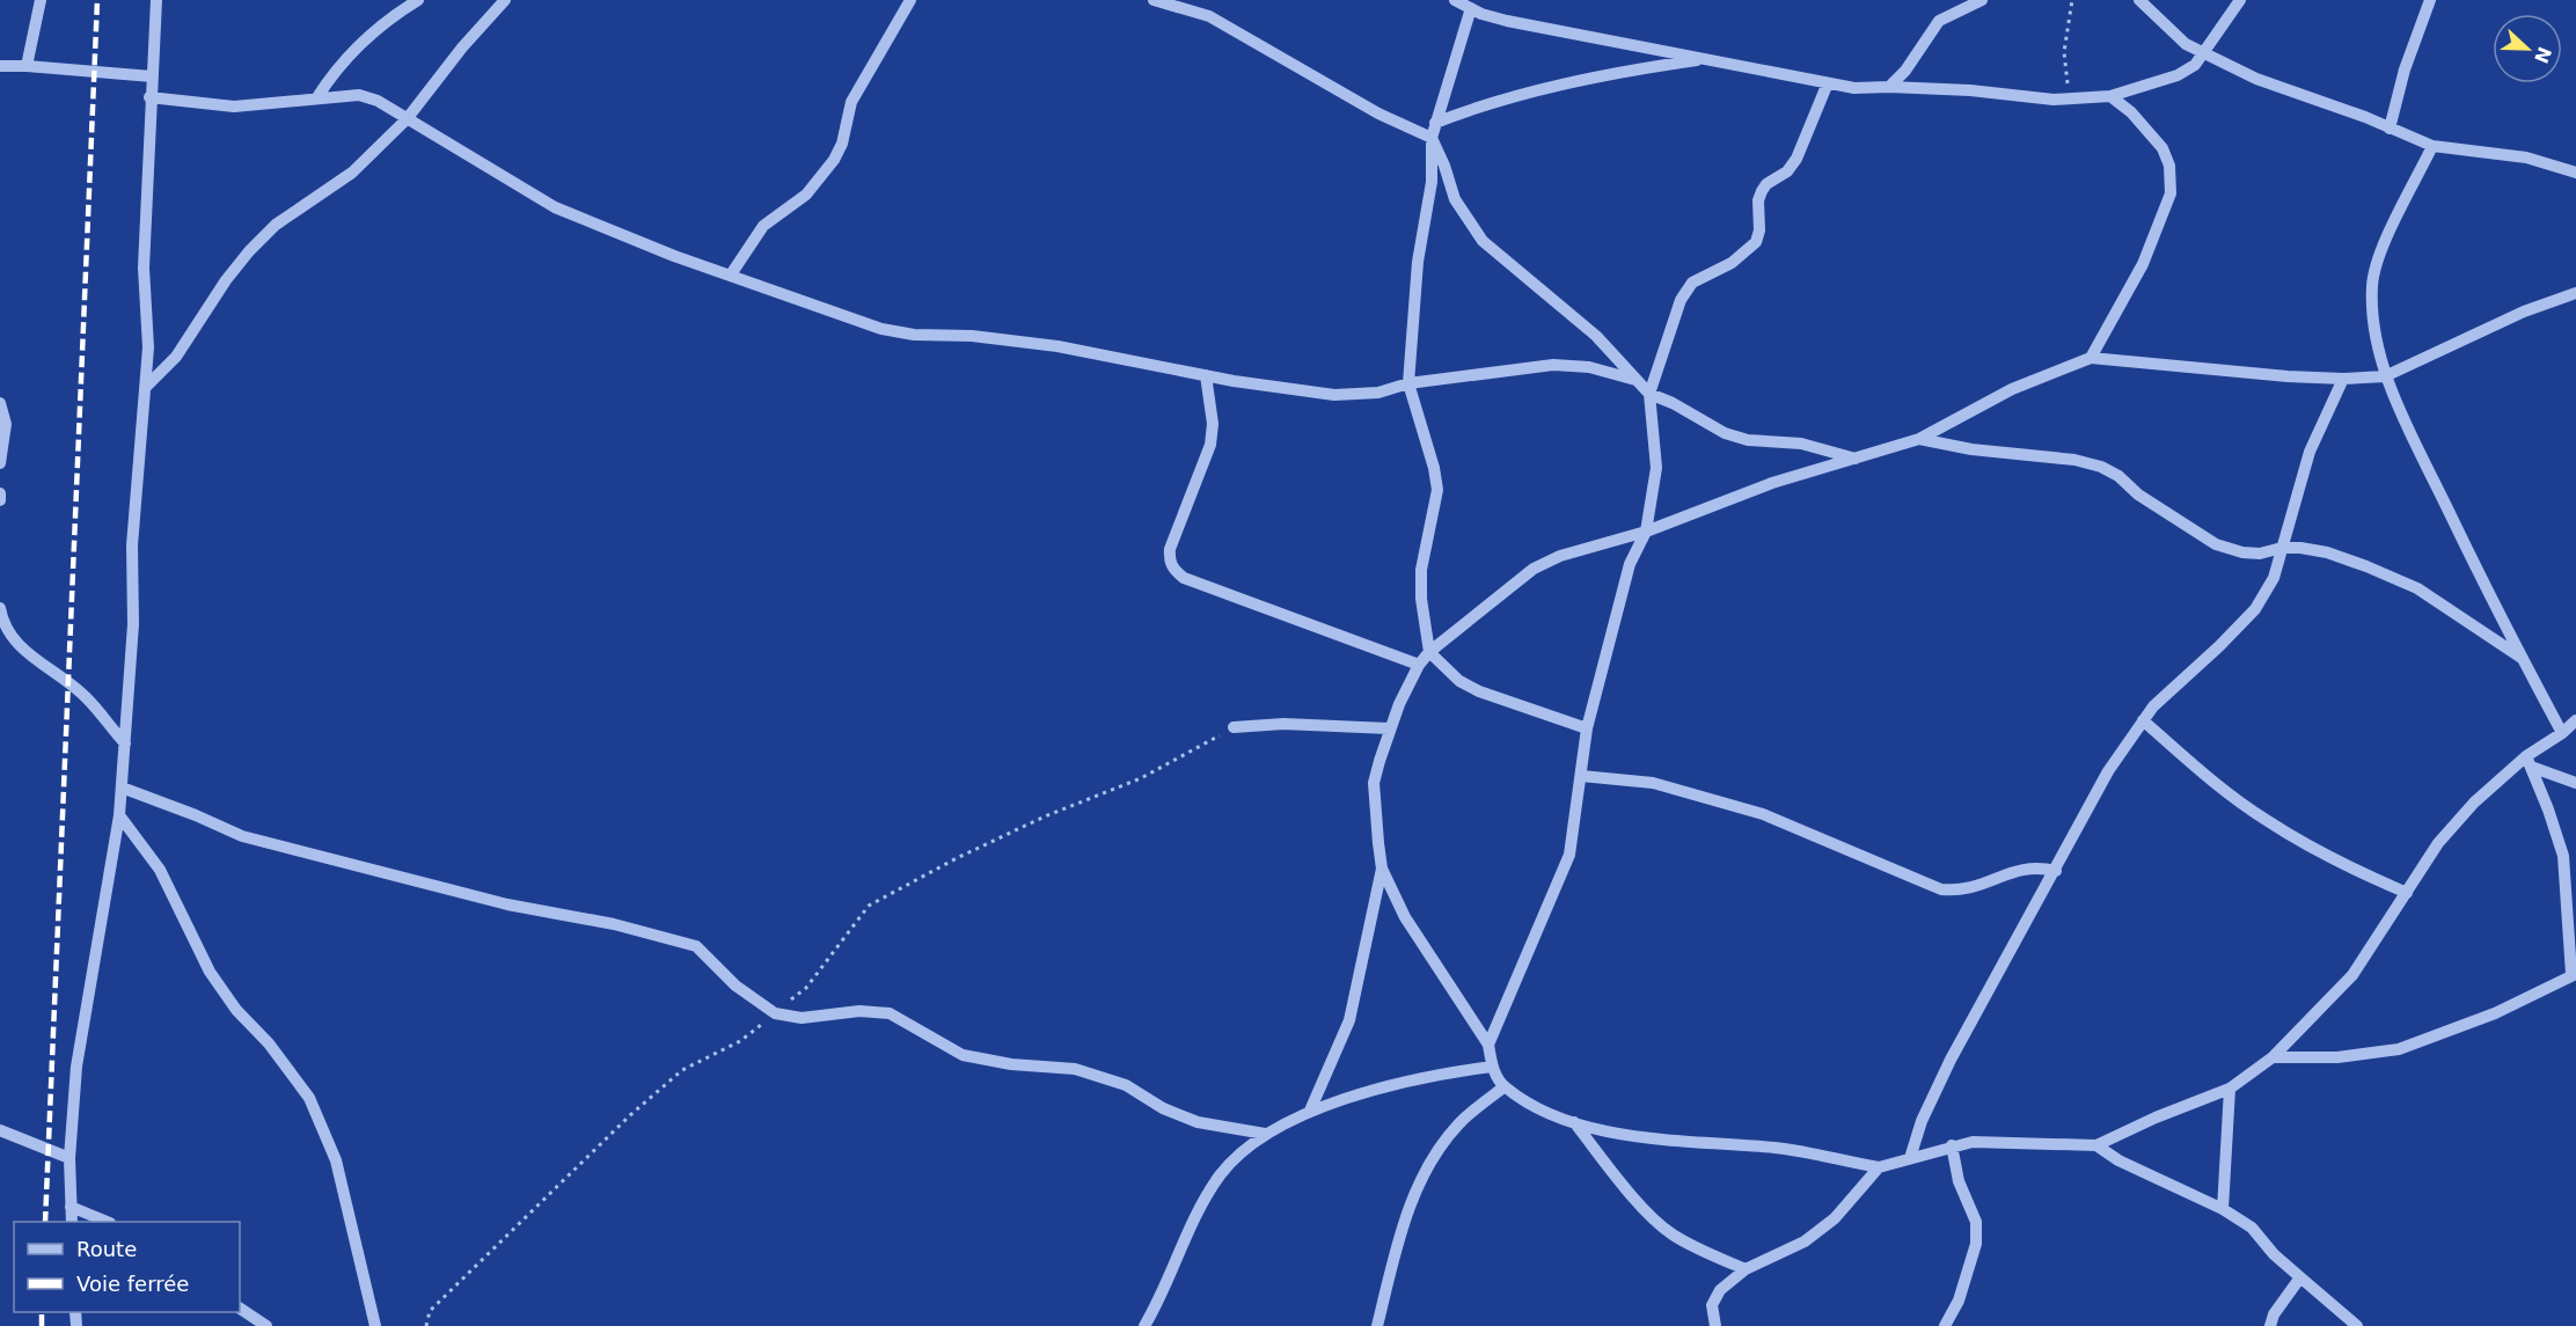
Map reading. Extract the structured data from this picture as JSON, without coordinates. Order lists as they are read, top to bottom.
{
  "legend": ["Route", "Voie ferrée"],
  "north": "right"
}
